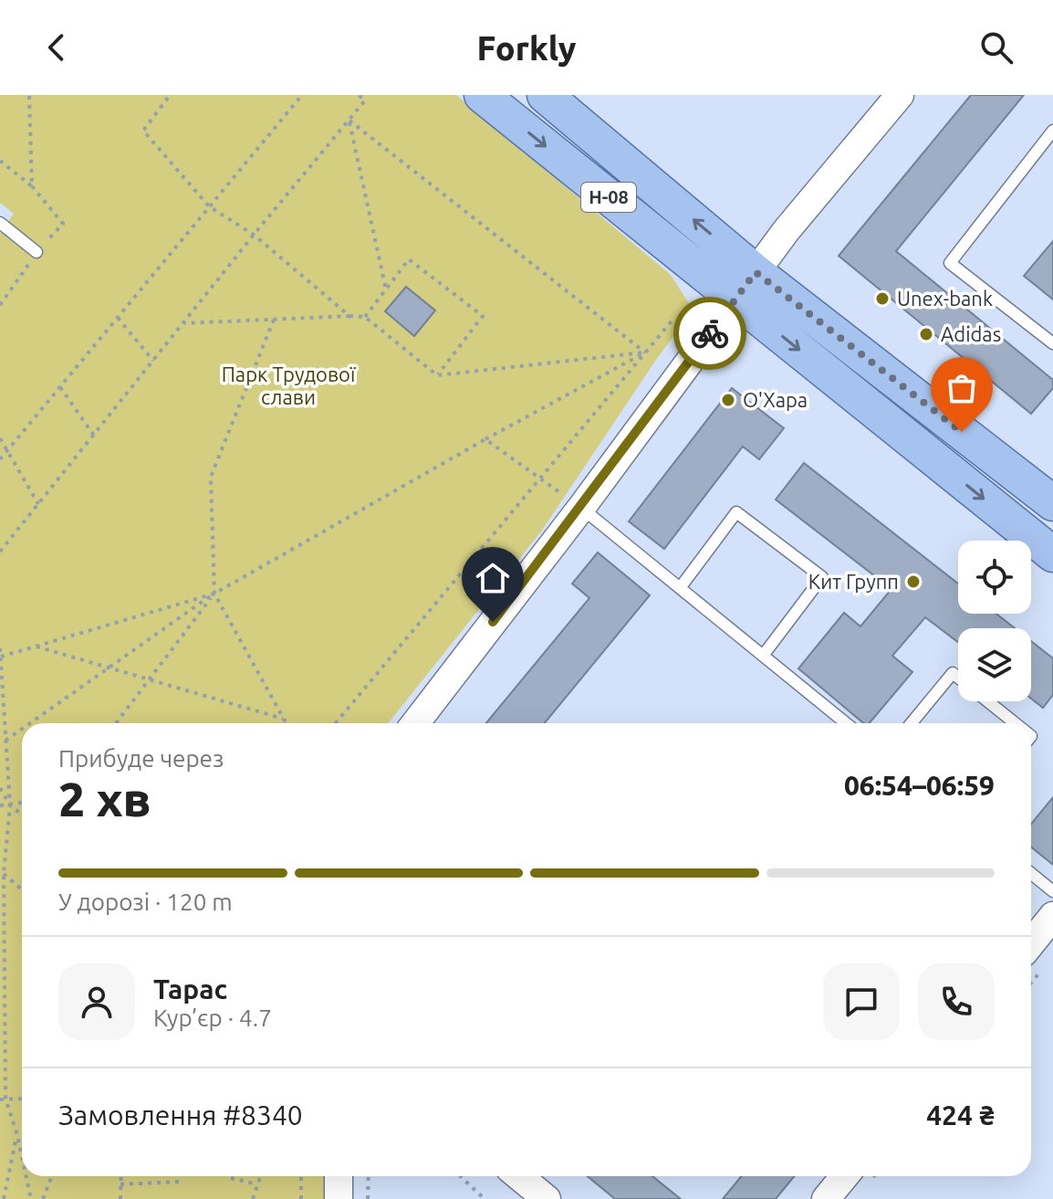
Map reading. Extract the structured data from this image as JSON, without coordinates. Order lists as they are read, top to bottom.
{
  "streets": {
    "main road": ["Н-08"]
  },
  "parks": ["Парк Трудової слави"],
  "places": [
    "Unex-bank",
    "Adidas",
    "О'Хара",
    "Кит Групп"
  ],
  "page": {
    "header": "Forkly",
    "heading": ["2 хв", "Прибуде через", "06:54–06:59"],
    "panel": [
      "Тарас",
      "Кур’єр · 4.7",
      "Замовлення #8340",
      "424 ₴"
    ],
    "bar": "У дорозі · 120 m"
  }
}
